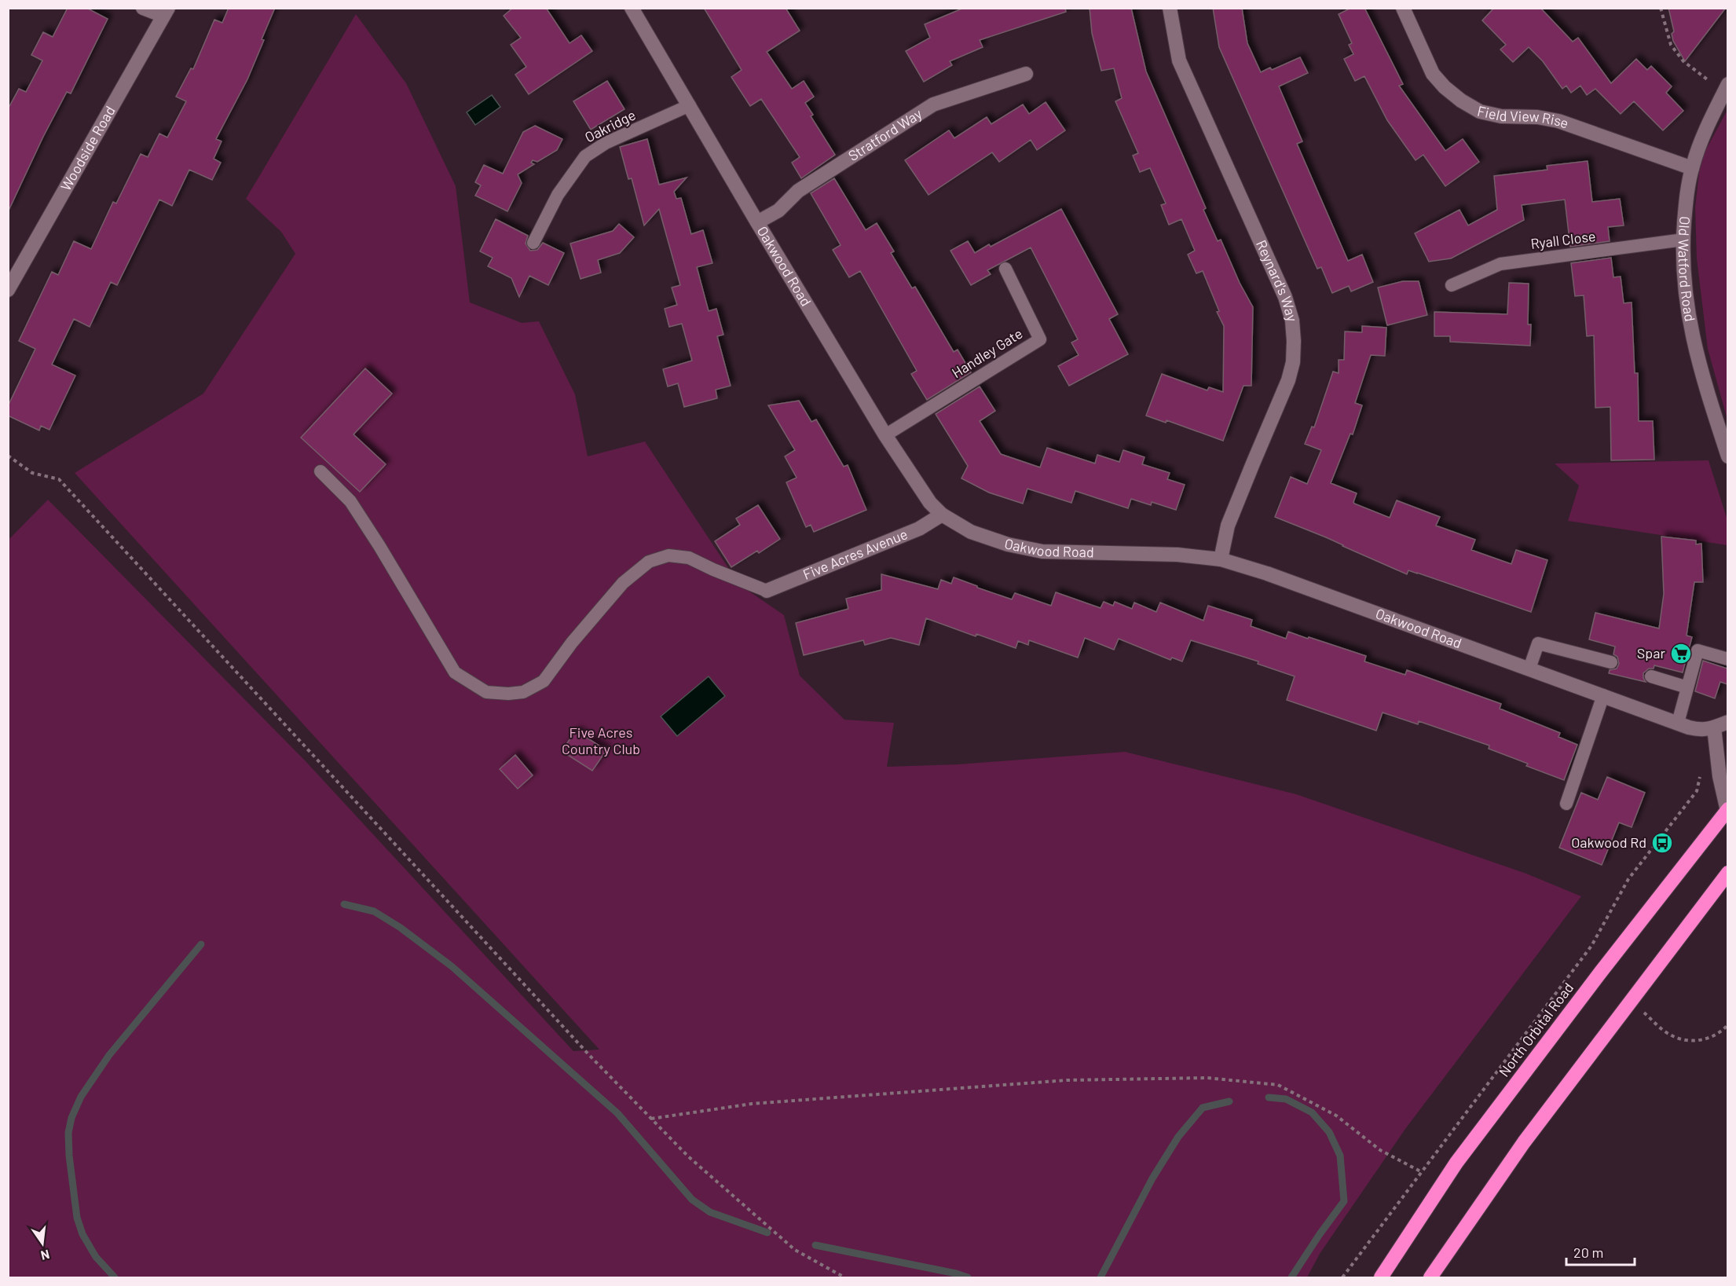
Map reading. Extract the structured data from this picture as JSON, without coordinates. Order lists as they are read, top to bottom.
{
  "streets": {
    "highway": ["North Orbital Road"],
    "street": [
      "Field View Rise",
      "Stratford Way",
      "Woodside Road",
      "Oakwood Road",
      "Old Watford Road",
      "Reynard's Way",
      "Five Acres Avenue"
    ],
    "lane": ["Oakridge", "Ryall Close", "Handley Gate"]
  },
  "crossings": [
    ["Field View Rise", "Old Watford Road"],
    ["Oakridge", "Oakwood Road"],
    ["Stratford Way", "Oakwood Road"],
    ["Ryall Close", "Old Watford Road"],
    ["Oakwood Road", "Reynard's Way"],
    ["Oakwood Road", "Handley Gate"],
    ["Oakwood Road", "Five Acres Avenue"]
  ],
  "parks": ["Five Acres Country Club"],
  "places": {
    "supermarket": ["Spar"],
    "bus stop": ["Oakwood Rd"]
  },
  "scale_bar": "20 m",
  "north": "bottom"
}
